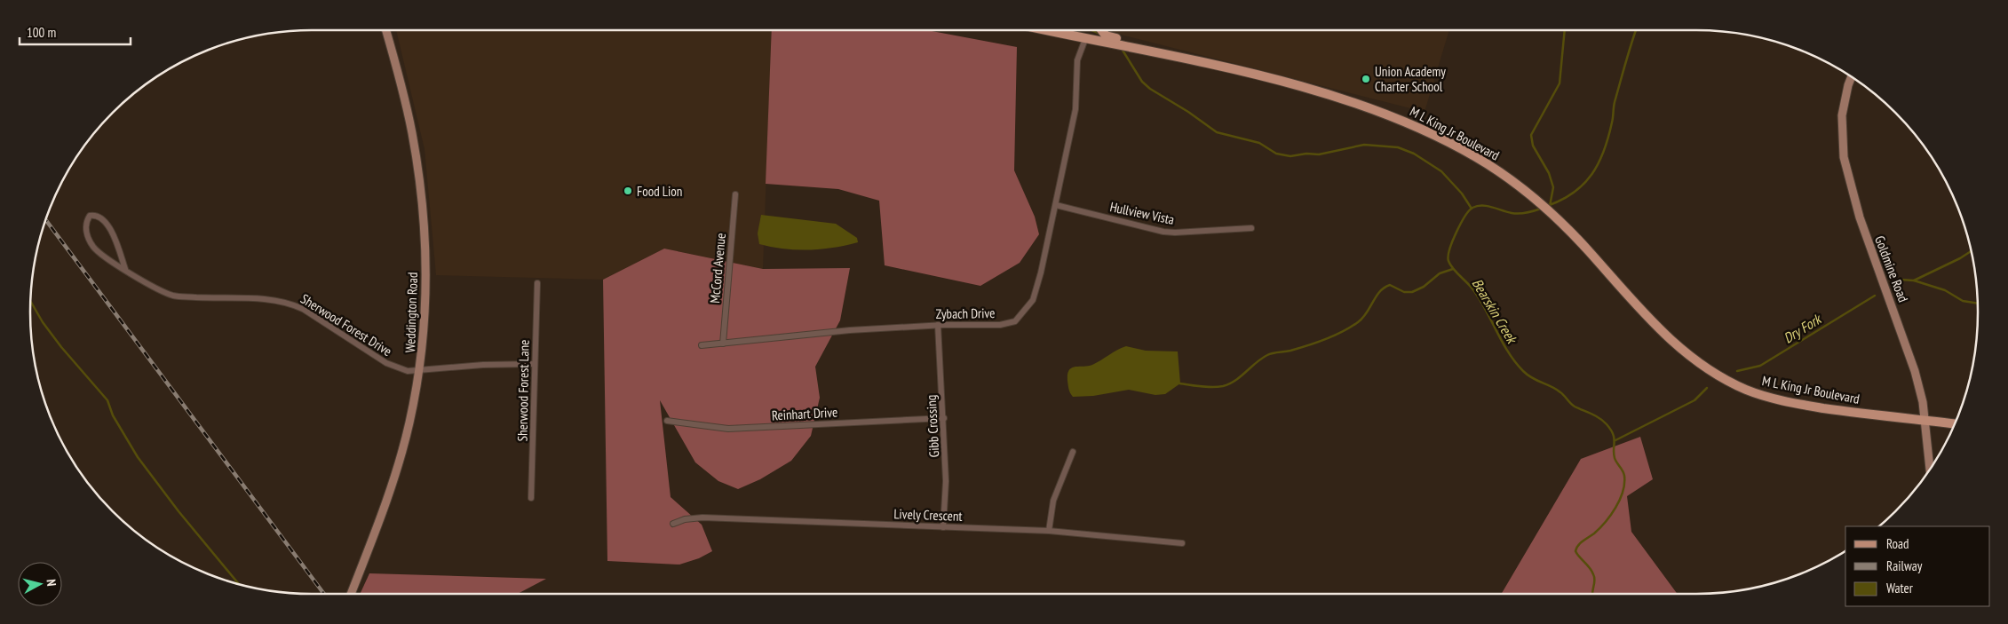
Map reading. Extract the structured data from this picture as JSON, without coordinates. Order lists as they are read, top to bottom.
{
  "streets": {
    "main road": ["M L King Jr Boulevard", "Goldmine Road", "Weddington Road"],
    "street": [
      "Hullview Vista",
      "McCord Avenue",
      "Zybach Drive",
      "Sherwood Forest Drive",
      "Sherwood Forest Lane",
      "Reinhart Drive",
      "Gibb Crossing",
      "Lively Crescent"
    ]
  },
  "crossings": [
    ["M L King Jr Boulevard", "Goldmine Road"],
    ["M L King Jr Boulevard", "Zybach Drive"],
    ["Hullview Vista", "Zybach Drive"],
    ["McCord Avenue", "Zybach Drive"],
    ["Weddington Road", "Sherwood Forest Drive"],
    ["Zybach Drive", "Gibb Crossing"],
    ["Sherwood Forest Drive", "Sherwood Forest Lane"],
    ["Reinhart Drive", "Gibb Crossing"],
    ["Gibb Crossing", "Lively Crescent"]
  ],
  "water": ["Bearskin Creek", "Dry Fork"],
  "places": ["Union Academy Charter School", "Food Lion"],
  "legend": ["Road", "Railway", "Water"],
  "scale_bar": "100 m",
  "north": "right"
}
